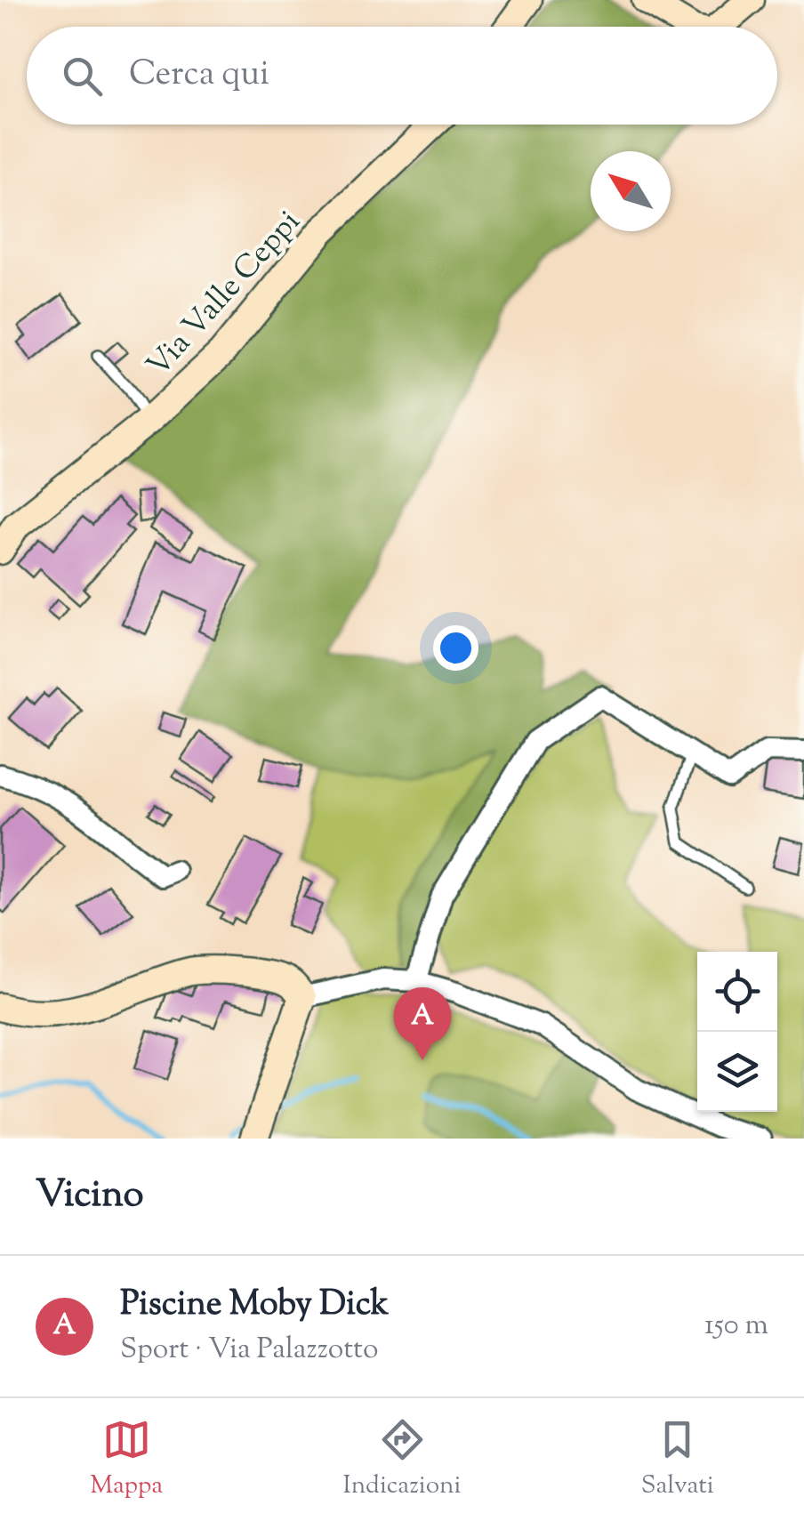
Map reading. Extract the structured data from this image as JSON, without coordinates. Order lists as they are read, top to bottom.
{
  "streets": {
    "street": ["Via Valle Ceppi"]
  },
  "north": "top left",
  "page": {
    "search": "Cerca qui",
    "pins": "A",
    "heading": "Vicino",
    "list": [
      {
        "mark": "A",
        "name": "Piscine Moby Dick",
        "note": "Sport · Via Palazzotto",
        "value": "150 m"
      }
    ],
    "nav": ["Mappa", "Indicazioni", "Salvati"]
  }
}
